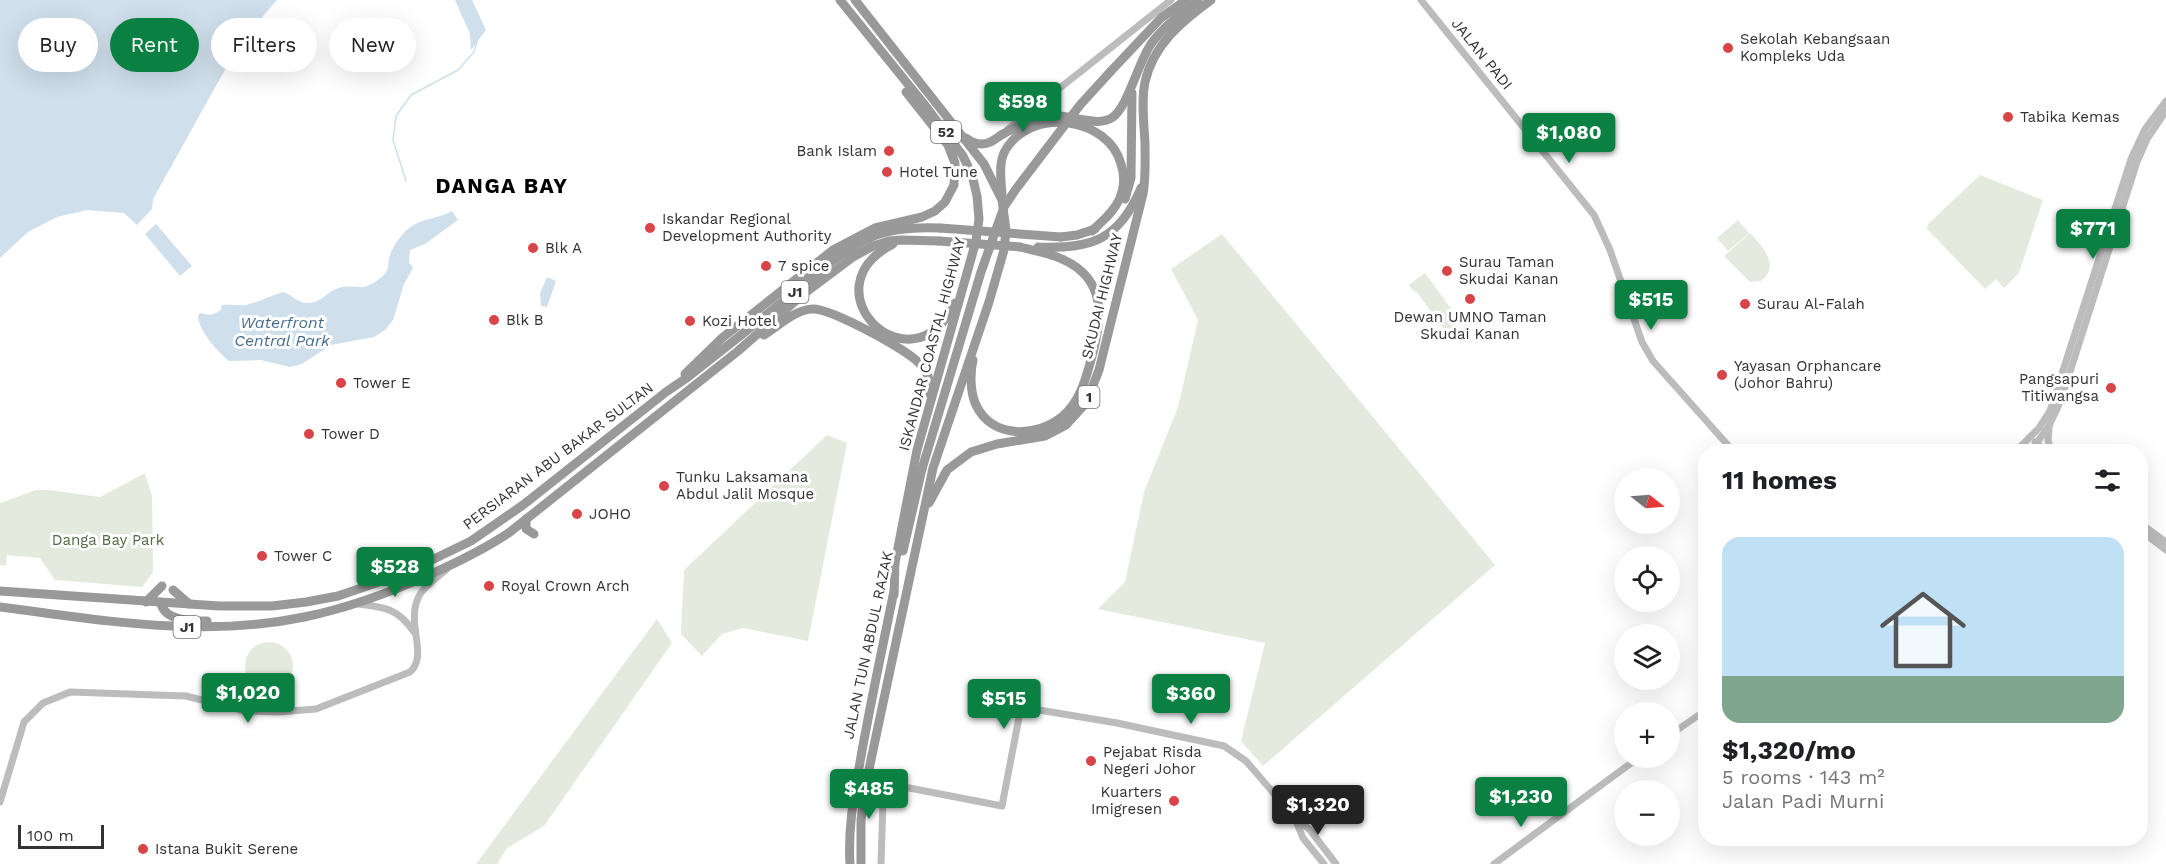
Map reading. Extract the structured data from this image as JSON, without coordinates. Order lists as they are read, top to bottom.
{
  "streets": {
    "highway": [
      "52",
      "J1",
      "SKUDAI HIGHWAY",
      "ISKANDAR COASTAL HIGHWAY",
      "1",
      "PERSIARAN ABU BAKAR SULTAN",
      "JALAN TUN ABDUL RAZAK"
    ],
    "street": ["JALAN PADI"]
  },
  "crossings": [
    ["52", "SKUDAI HIGHWAY"],
    ["52", "JALAN TUN ABDUL RAZAK"],
    ["SKUDAI HIGHWAY", "JALAN TUN ABDUL RAZAK"],
    ["ISKANDAR COASTAL HIGHWAY", "JALAN TUN ABDUL RAZAK"]
  ],
  "districts": ["DANGA BAY"],
  "water": ["Waterfront Central Park"],
  "parks": ["Danga Bay Park"],
  "places": [
    "Sekolah Kebangsaan Kompleks Uda",
    "Tabika Kemas",
    "Bank Islam",
    "Hotel Tune",
    "Iskandar Regional Development Authority",
    "Blk A",
    "7 spice",
    "Surau Taman Skudai Kanan",
    "Dewan UMNO Taman Skudai Kanan",
    "Surau Al-Falah",
    "Blk B",
    "Kozi Hotel",
    "Yayasan Orphancare (Johor Bahru)",
    "Tower E",
    "Pangsapuri Titiwangsa",
    "Tower D",
    "Tunku Laksamana Abdul Jalil Mosque",
    "JOHO",
    "Tower C",
    "Royal Crown Arch",
    "Pejabat Risda Negeri Johor",
    "Kuarters Imigresen",
    "Istana Bukit Serene"
  ],
  "scale_bar": "100 m",
  "north": "right",
  "page": {
    "chip": [
      "Buy",
      "Rent",
      "Filters",
      "New"
    ],
    "price": [
      "$598",
      "$1,080",
      "$771",
      "$515",
      "$528",
      "$1,020",
      "$360",
      "$515",
      "$485",
      "$1,230",
      "$1,320"
    ],
    "heading": "11 homes",
    "map_buttons": ["+", "−"],
    "list": [
      {
        "name": "$1,320/mo",
        "note": "5 rooms · 143 m² · Jalan Padi Murni"
      }
    ],
    "scale": "100 m"
  }
}
